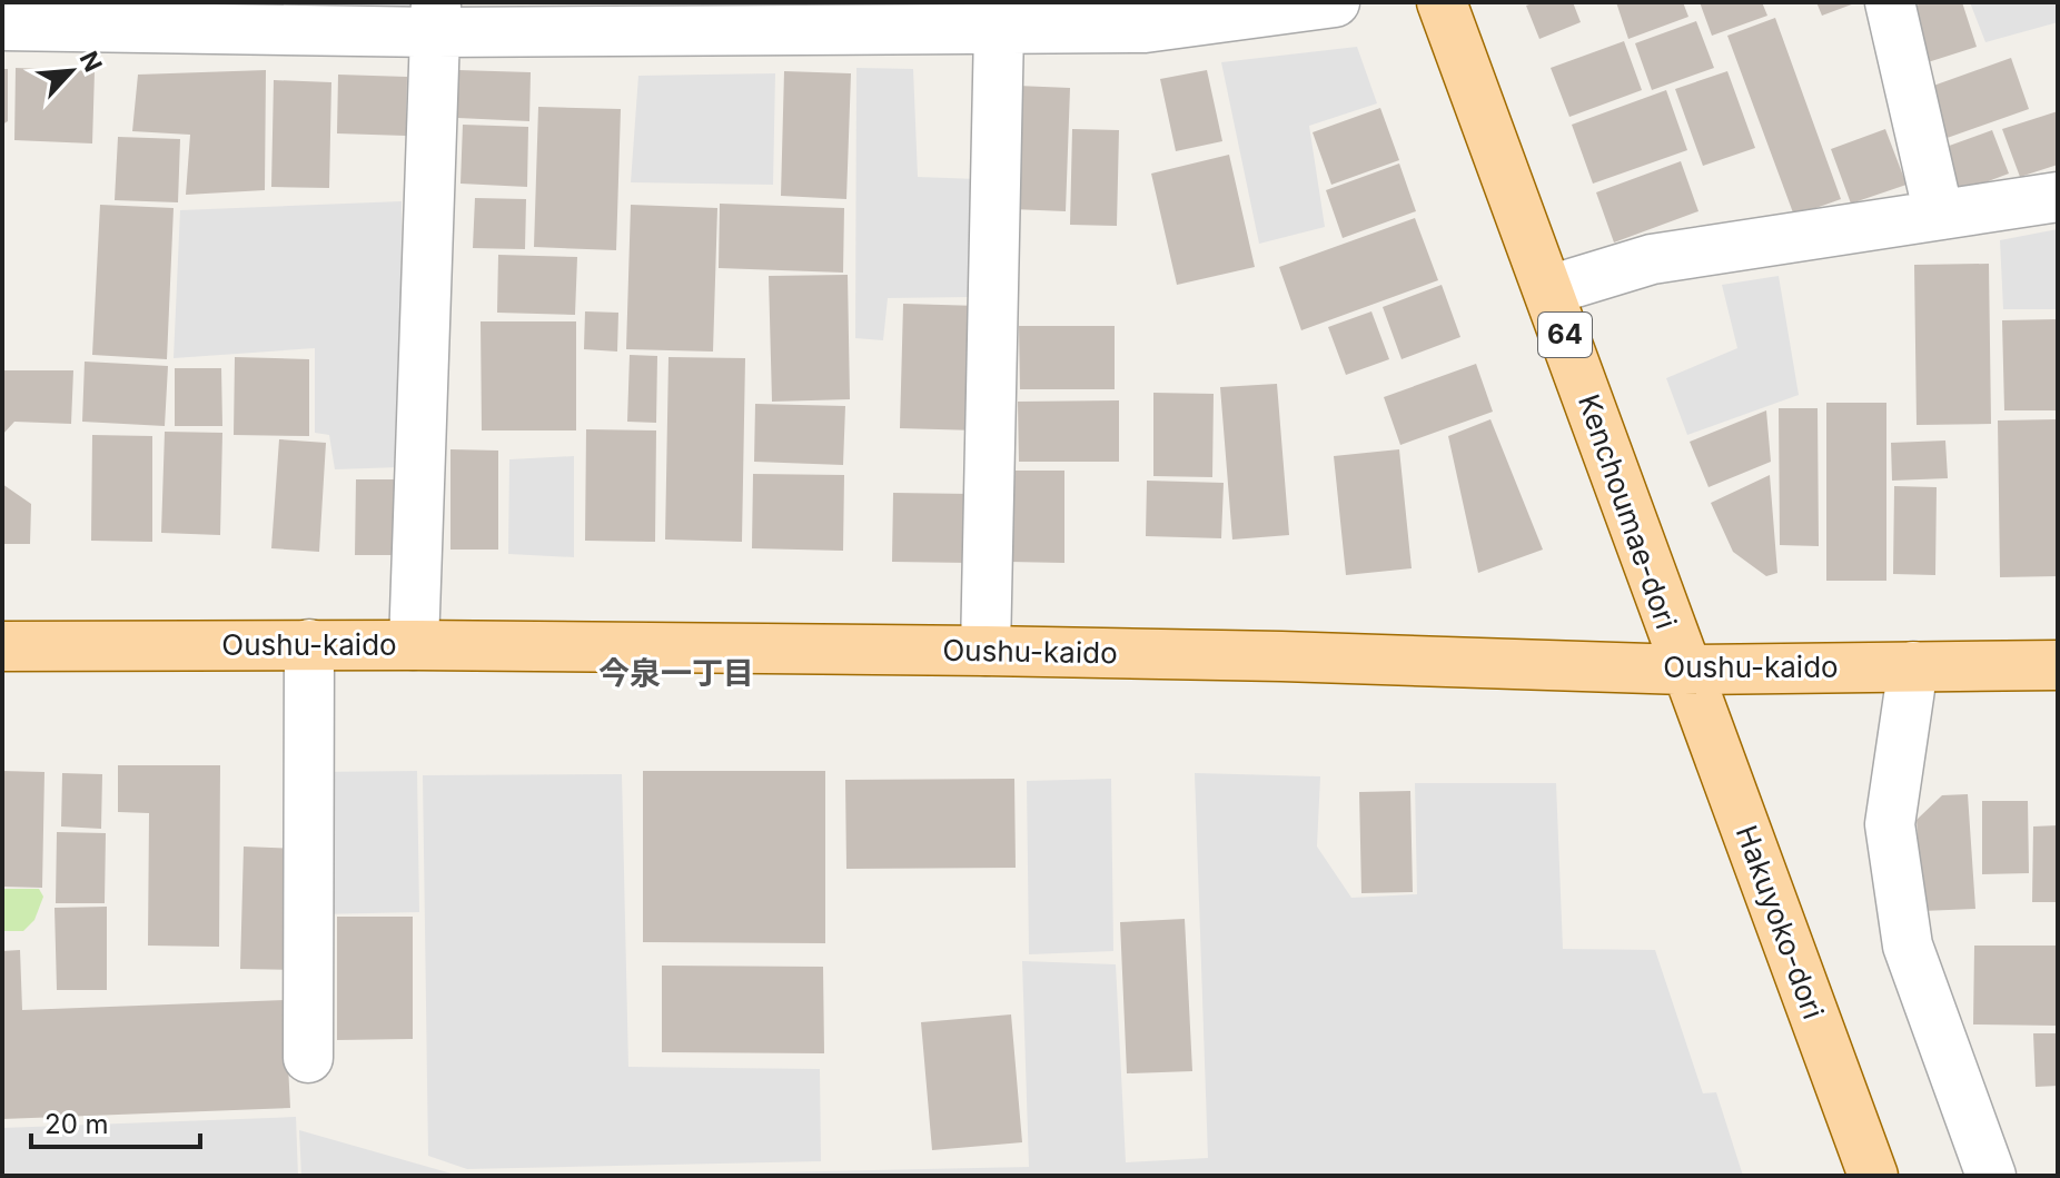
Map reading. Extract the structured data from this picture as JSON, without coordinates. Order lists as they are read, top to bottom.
{
  "streets": {
    "main road": [
      "64",
      "Kenchoumae-dori",
      "Oushu-kaido",
      "Hakuyoko-dori"
    ]
  },
  "crossings": [
    ["Kenchoumae-dori", "Oushu-kaido"],
    ["Kenchoumae-dori", "Hakuyoko-dori"],
    ["Oushu-kaido", "Hakuyoko-dori"]
  ],
  "districts": ["今泉一丁目"],
  "scale_bar": "20 m",
  "north": "top right"
}
